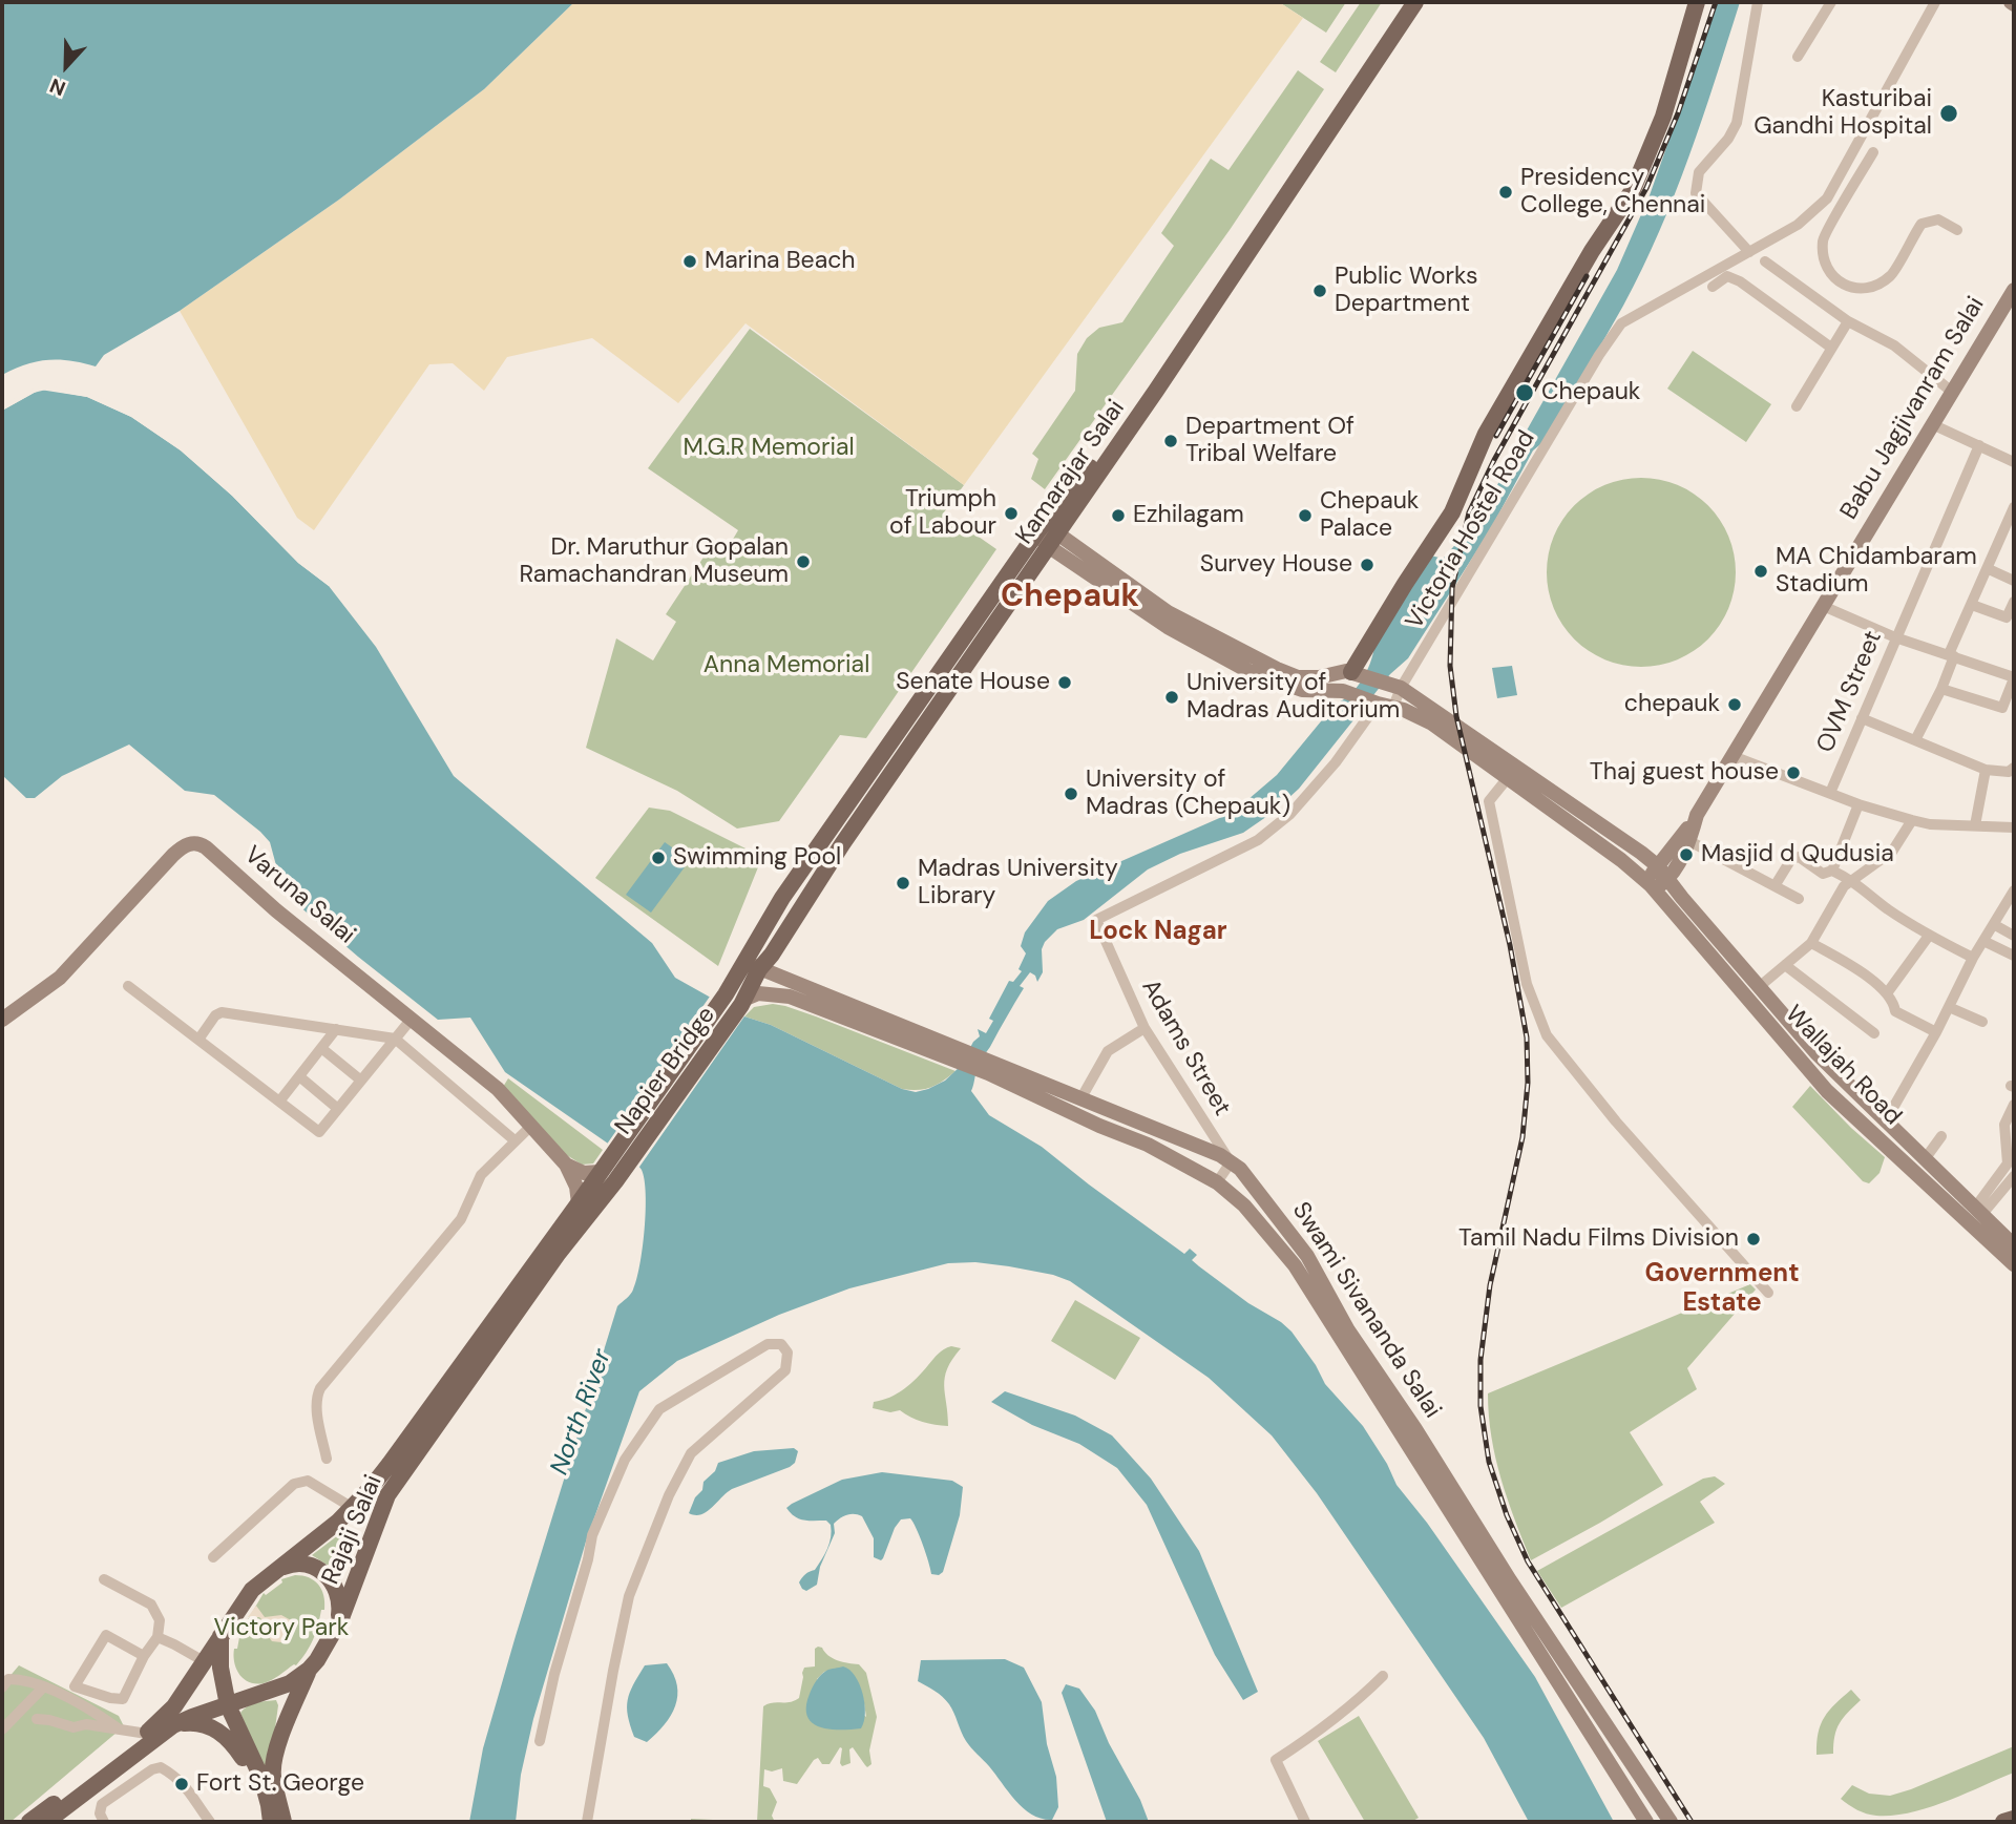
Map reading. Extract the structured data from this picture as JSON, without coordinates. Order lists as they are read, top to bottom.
{
  "streets": {
    "main road": ["Kamarajar Salai", "Napier Bridge", "Rajaji Salai"],
    "street": [
      "Babu Jagjivanram Salai",
      "Victoria Hostel Road",
      "OVM Street",
      "Varuna Salai",
      "Adams Street",
      "Wallajah Road",
      "Swami Sivananda Salai"
    ]
  },
  "crossings": [
    ["Babu Jagjivanram Salai", "Wallajah Road"],
    ["Kamarajar Salai", "Wallajah Road"],
    ["Kamarajar Salai", "Napier Bridge"],
    ["Kamarajar Salai", "Swami Sivananda Salai"],
    ["Victoria Hostel Road", "Adams Street"],
    ["Victoria Hostel Road", "Wallajah Road"],
    ["Varuna Salai", "Rajaji Salai"],
    ["Adams Street", "Wallajah Road"],
    ["Adams Street", "Swami Sivananda Salai"],
    ["Napier Bridge", "Swami Sivananda Salai"],
    ["Napier Bridge", "Rajaji Salai"]
  ],
  "districts": ["Chepauk", "Lock Nagar", "Government Estate"],
  "water": ["North River"],
  "parks": ["M.G.R Memorial", "Anna Memorial", "Victory Park"],
  "places": [
    "Kasturibai Gandhi Hospital",
    "Presidency College, Chennai",
    "Marina Beach",
    "Public Works Department",
    "Chepauk",
    "Department Of Tribal Welfare",
    "Triumph of Labour",
    "Ezhilagam",
    "Chepauk Palace",
    "Dr. Maruthur Gopalan Ramachandran Museum",
    "Survey House",
    "MA Chidambaram Stadium",
    "Senate House",
    "University of Madras Auditorium",
    "chepauk",
    "Thaj guest house",
    "University of Madras (Chepauk)",
    "Masjid d Qudusia",
    "Swimming Pool",
    "Madras University Library",
    "Tamil Nadu Films Division",
    "Fort St. George"
  ],
  "north": "bottom"
}
